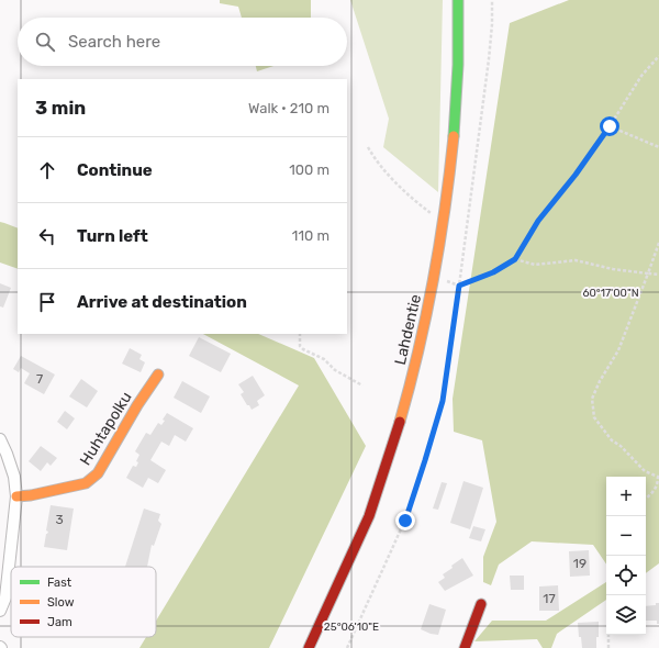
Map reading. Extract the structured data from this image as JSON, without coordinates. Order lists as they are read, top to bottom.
{
  "streets": {
    "main road": ["Lahdentie", "Huhtapolku"]
  },
  "house_numbers": [
    "7",
    "3",
    "19",
    "17"
  ],
  "legend": ["Fast", "Slow", "Jam"],
  "page": {
    "search": "Search here",
    "heading": ["3 min", "Walk · 210 m"],
    "list": [
      ["Continue", "100 m"],
      ["Turn left", "110 m"],
      "Arrive at destination"
    ],
    "map_buttons": ["+", "−"]
  },
  "coordinates": ["60°17'00\"N", "25°06'10\"E"]
}
